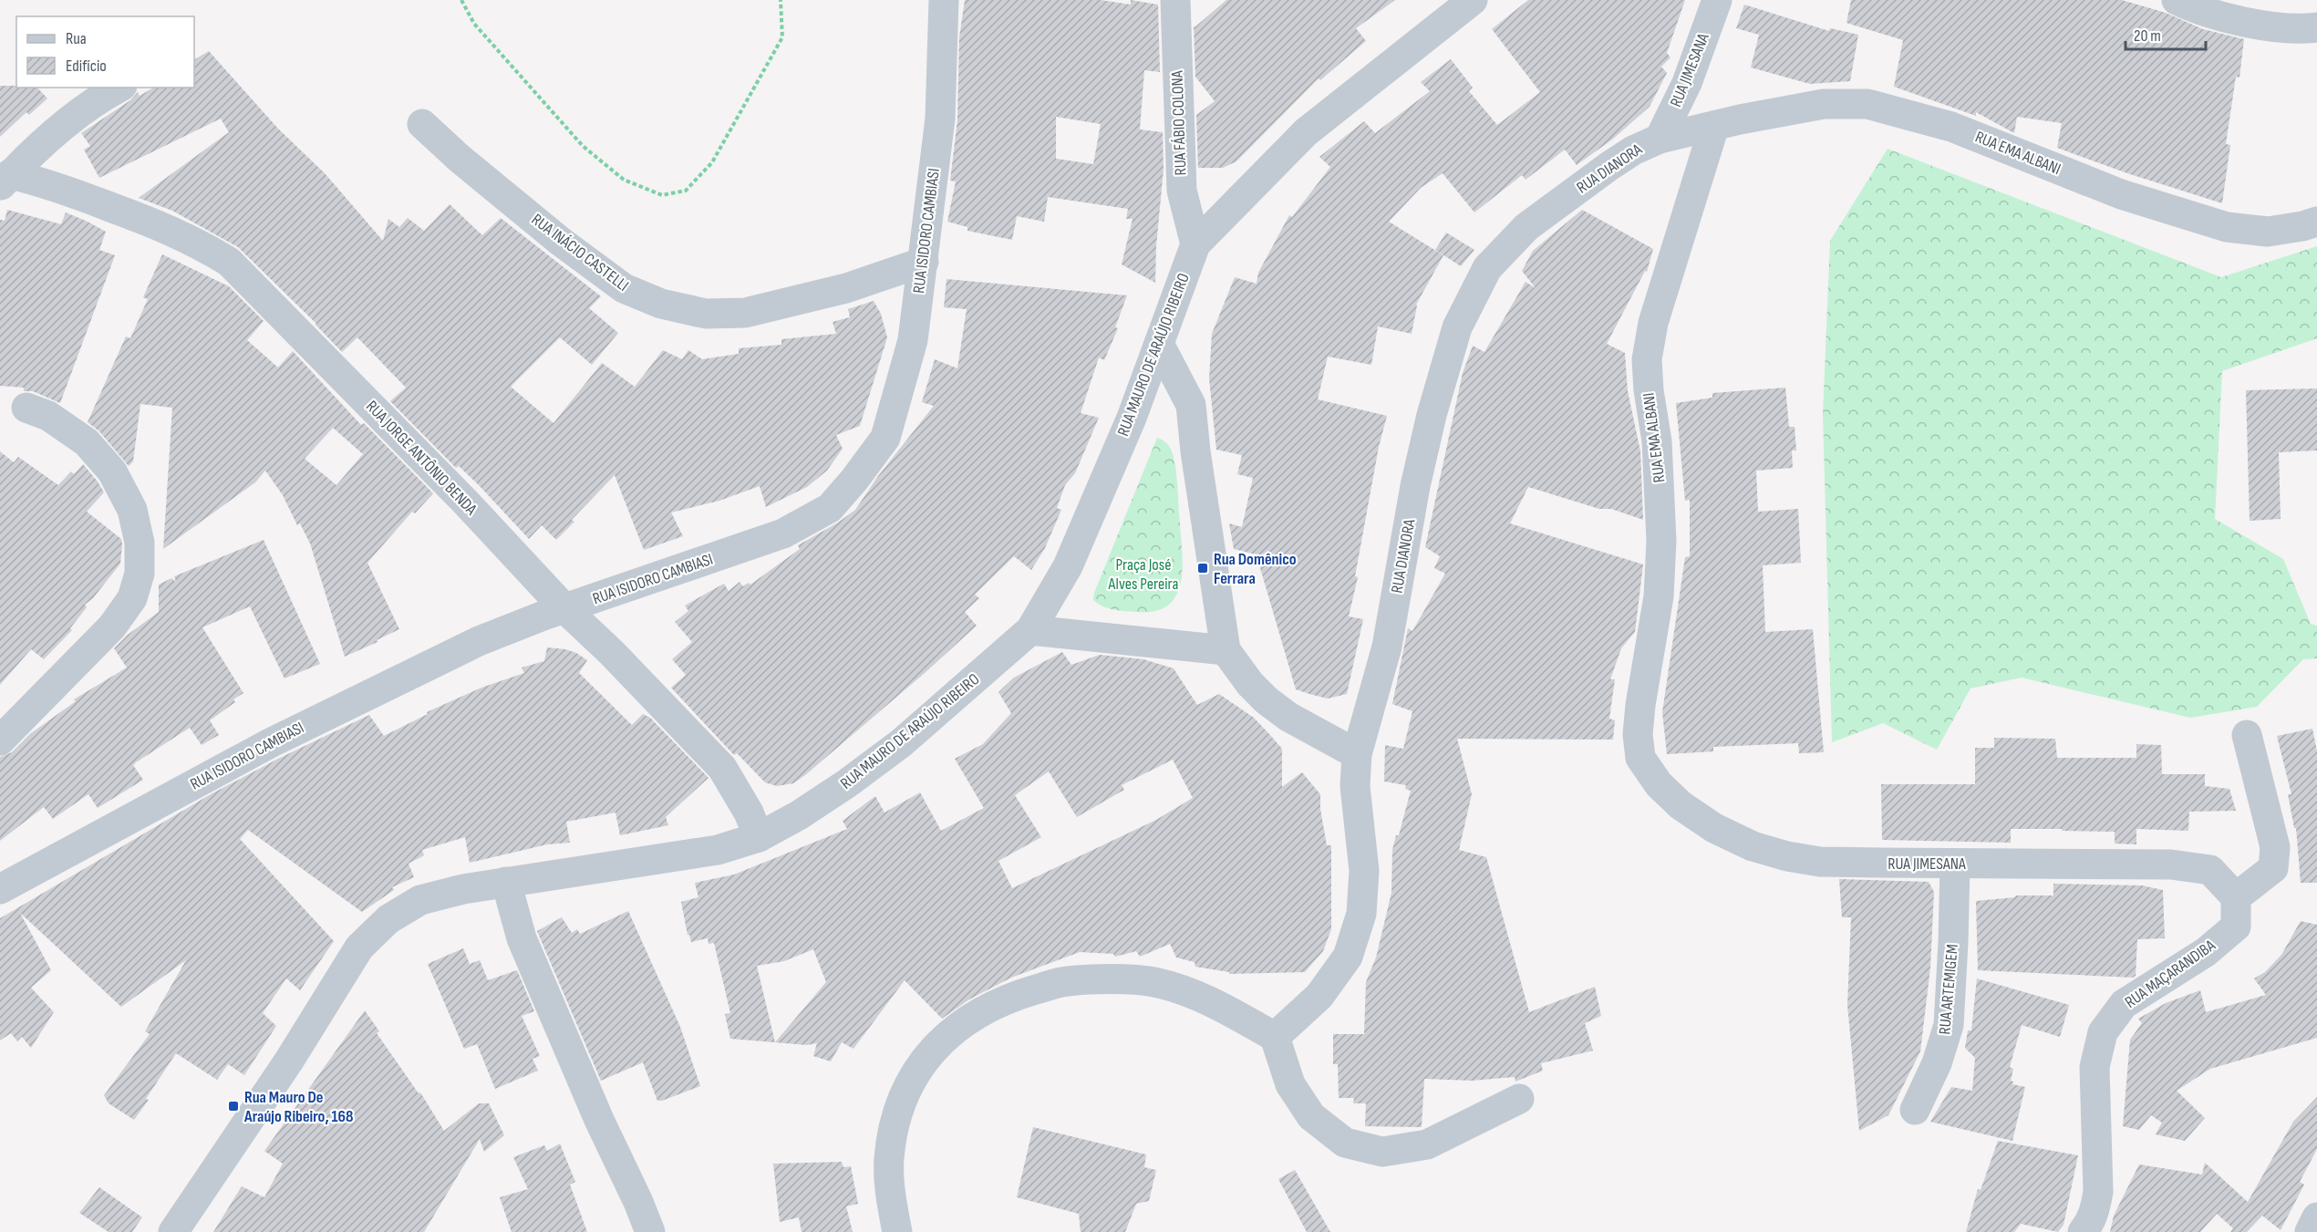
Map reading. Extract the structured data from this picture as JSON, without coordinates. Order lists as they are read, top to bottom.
{
  "streets": {
    "street": [
      "RUA JIMESANA",
      "RUA FÁBIO COLONA",
      "RUA EMA ALBANI",
      "RUA DIANORA",
      "RUA ISIDORO CAMBIASI",
      "RUA INÁCIO CASTELLI",
      "RUA MAURO DE ARAÚJO RIBEIRO",
      "RUA JORGE ANTÔNIO BENDA",
      "RUA MAÇARANDIBA",
      "RUA ARTEMIGEM"
    ]
  },
  "crossings": [
    ["RUA JIMESANA", "RUA EMA ALBANI"],
    ["RUA JIMESANA", "RUA DIANORA"],
    ["RUA JIMESANA", "RUA MAÇARANDIBA"],
    ["RUA JIMESANA", "RUA ARTEMIGEM"],
    ["RUA FÁBIO COLONA", "RUA MAURO DE ARAÚJO RIBEIRO"],
    ["RUA EMA ALBANI", "RUA DIANORA"],
    ["RUA ISIDORO CAMBIASI", "RUA INÁCIO CASTELLI"],
    ["RUA ISIDORO CAMBIASI", "RUA JORGE ANTÔNIO BENDA"],
    ["RUA MAURO DE ARAÚJO RIBEIRO", "RUA JORGE ANTÔNIO BENDA"]
  ],
  "parks": ["Praça José Alves Pereira"],
  "places": {
    "transit": ["Rua Domênico Ferrara", "Rua Mauro De Araújo Ribeiro, 168"]
  },
  "legend": ["Rua", "Edifício"],
  "scale_bar": "20 m"
}
